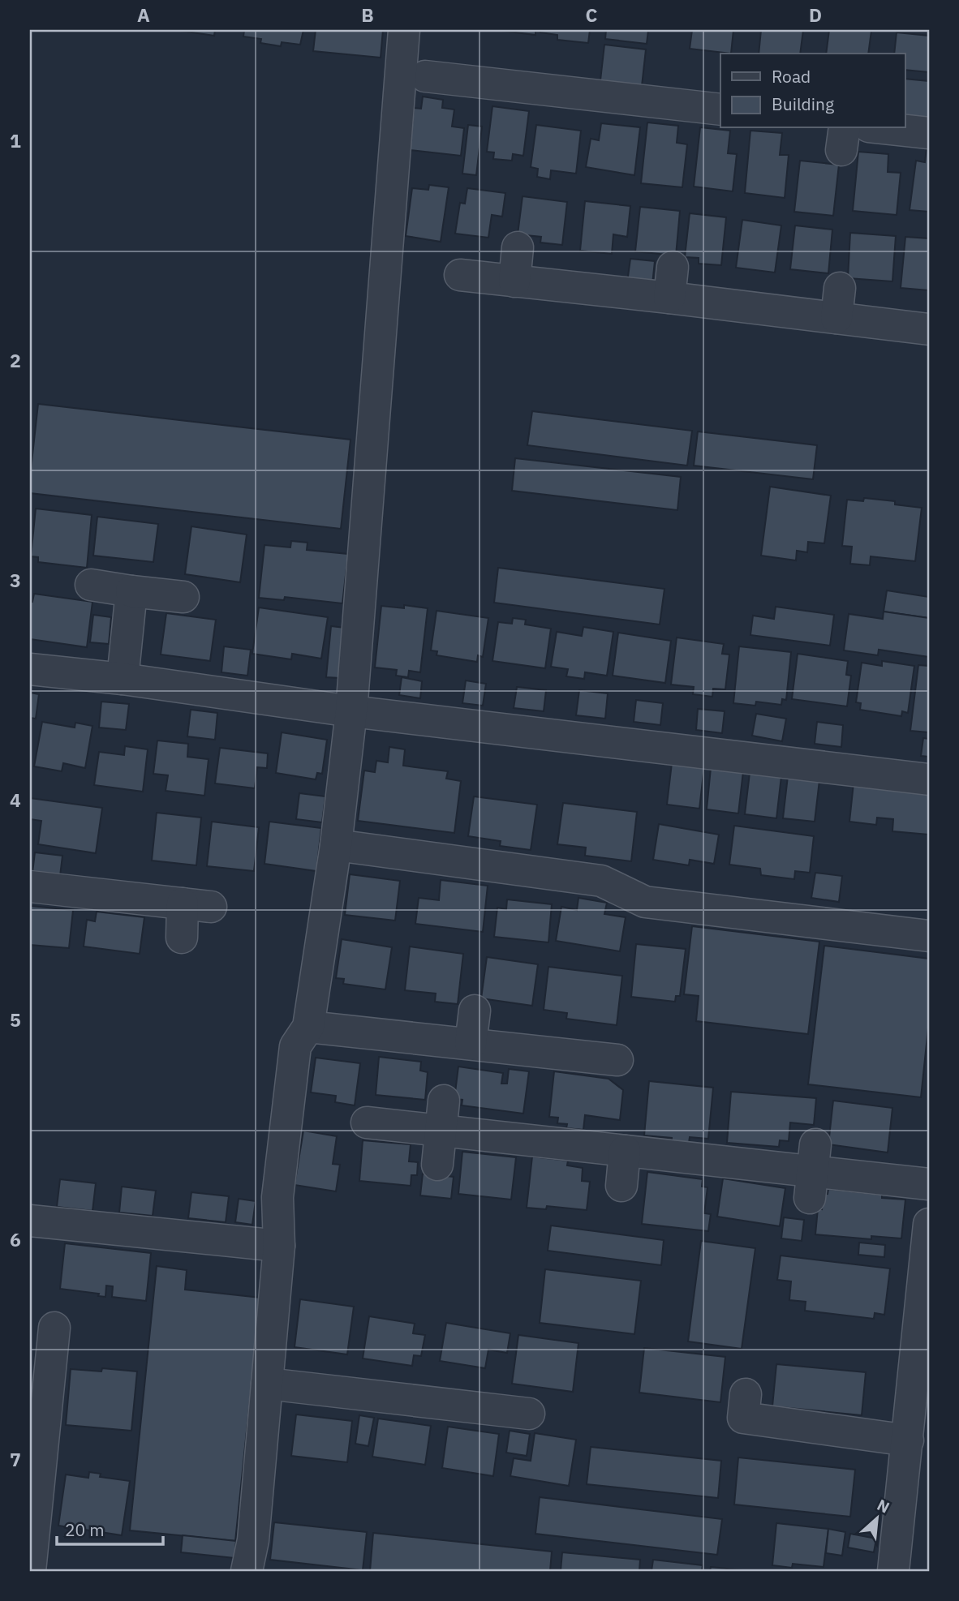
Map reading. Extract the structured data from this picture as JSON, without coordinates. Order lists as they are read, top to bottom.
{
  "legend": ["Road", "Building"],
  "scale_bar": "20 m",
  "north": "top right",
  "grid": {
    "columns": [
      "A",
      "B",
      "C",
      "D"
    ],
    "rows": [
      "1",
      "2",
      "3",
      "4",
      "5",
      "6",
      "7"
    ]
  }
}
